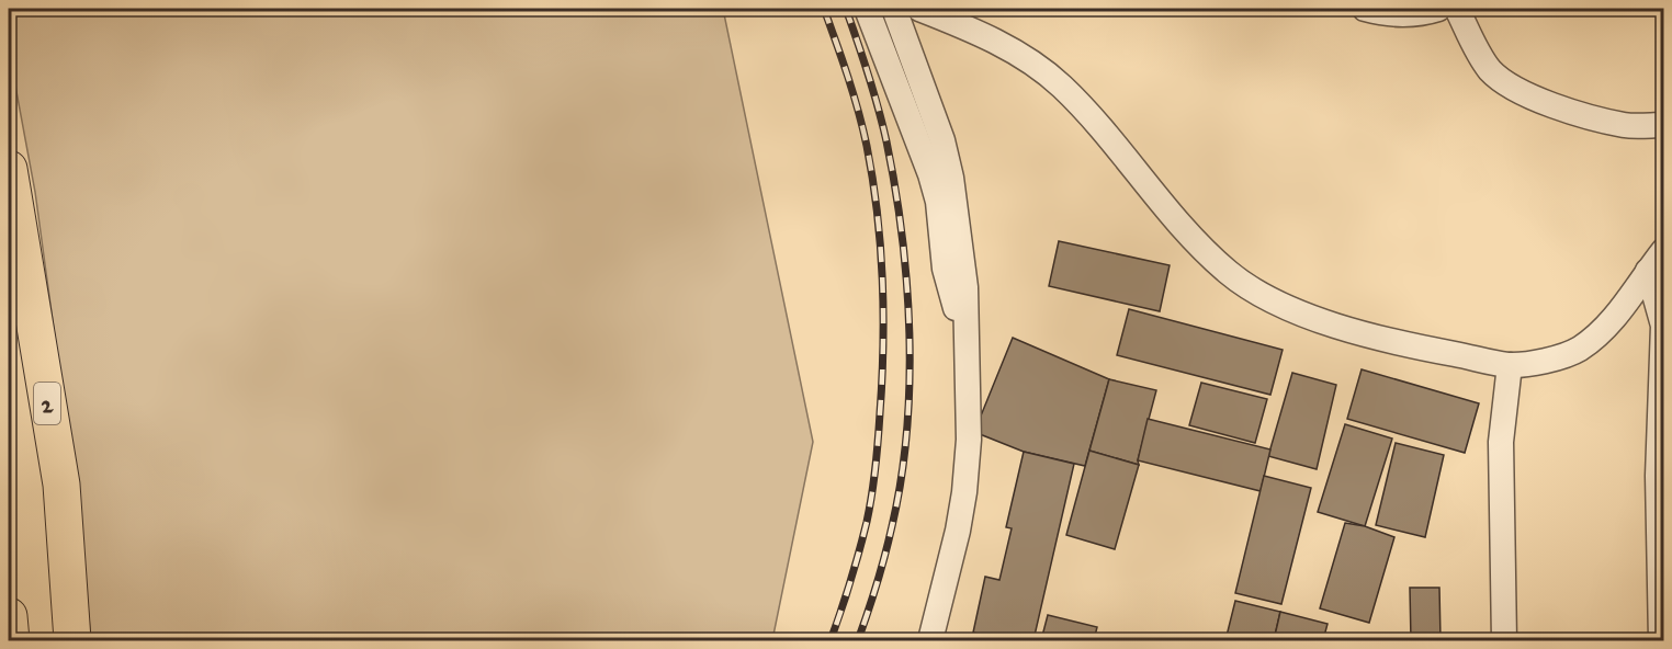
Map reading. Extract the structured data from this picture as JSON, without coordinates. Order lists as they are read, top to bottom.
{
  "streets": {
    "highway": ["2"]
  }
}
